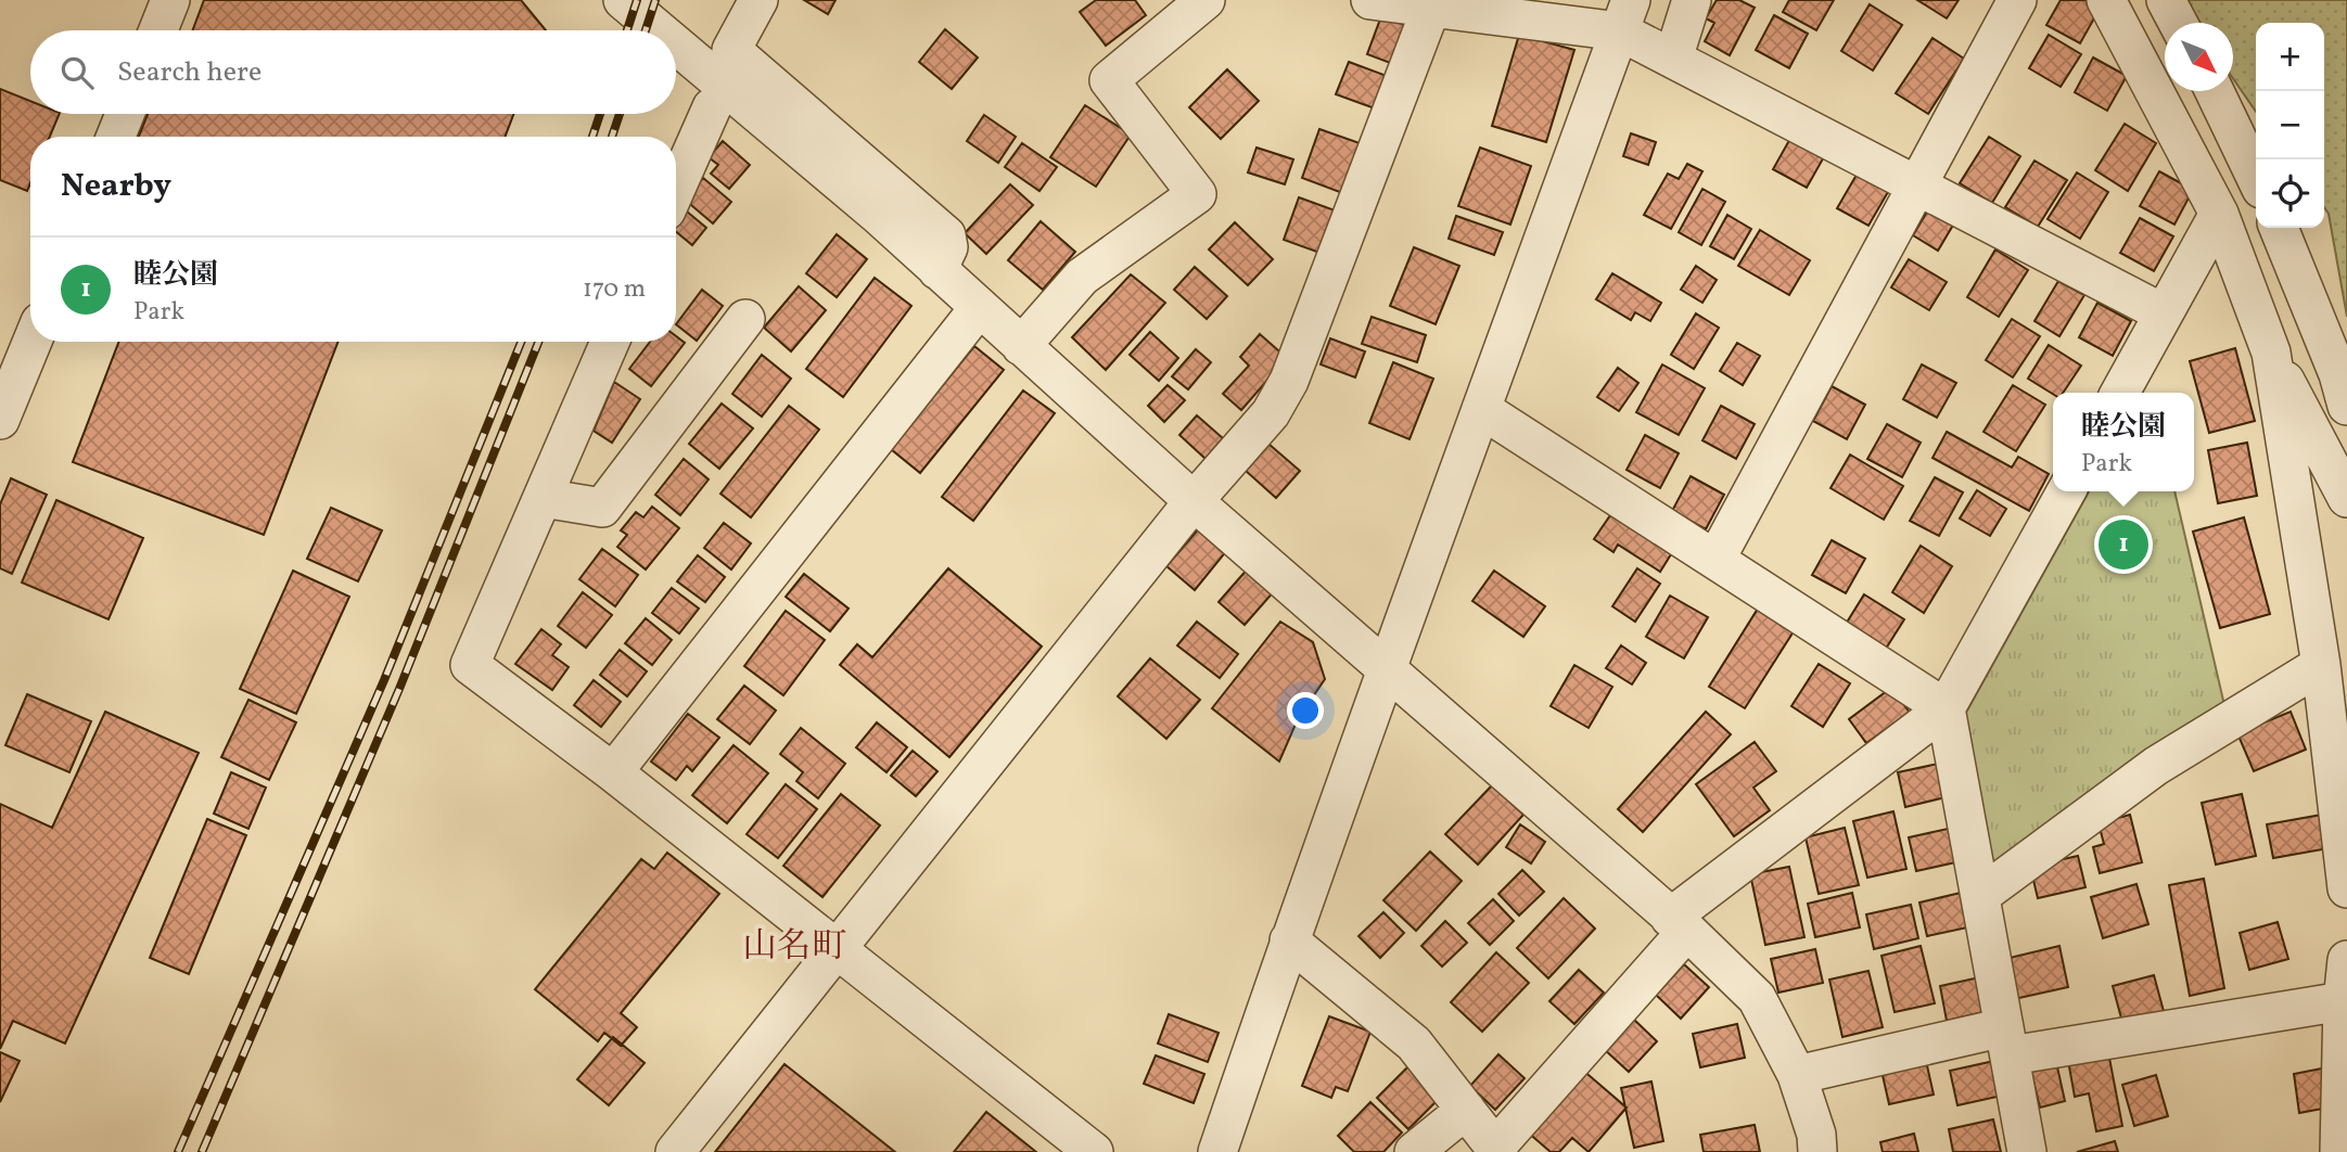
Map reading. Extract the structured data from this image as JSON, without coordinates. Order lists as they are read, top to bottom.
{
  "districts": ["山名町"],
  "north": "bottom right",
  "page": {
    "map_buttons": ["+", "−"],
    "search": "Search here",
    "heading": "Nearby",
    "list": [
      {
        "mark": "1",
        "name": "睦公園",
        "note": "Park",
        "value": "170 m"
      }
    ],
    "popup": ["睦公園", "Park"],
    "pins": "1"
  }
}
